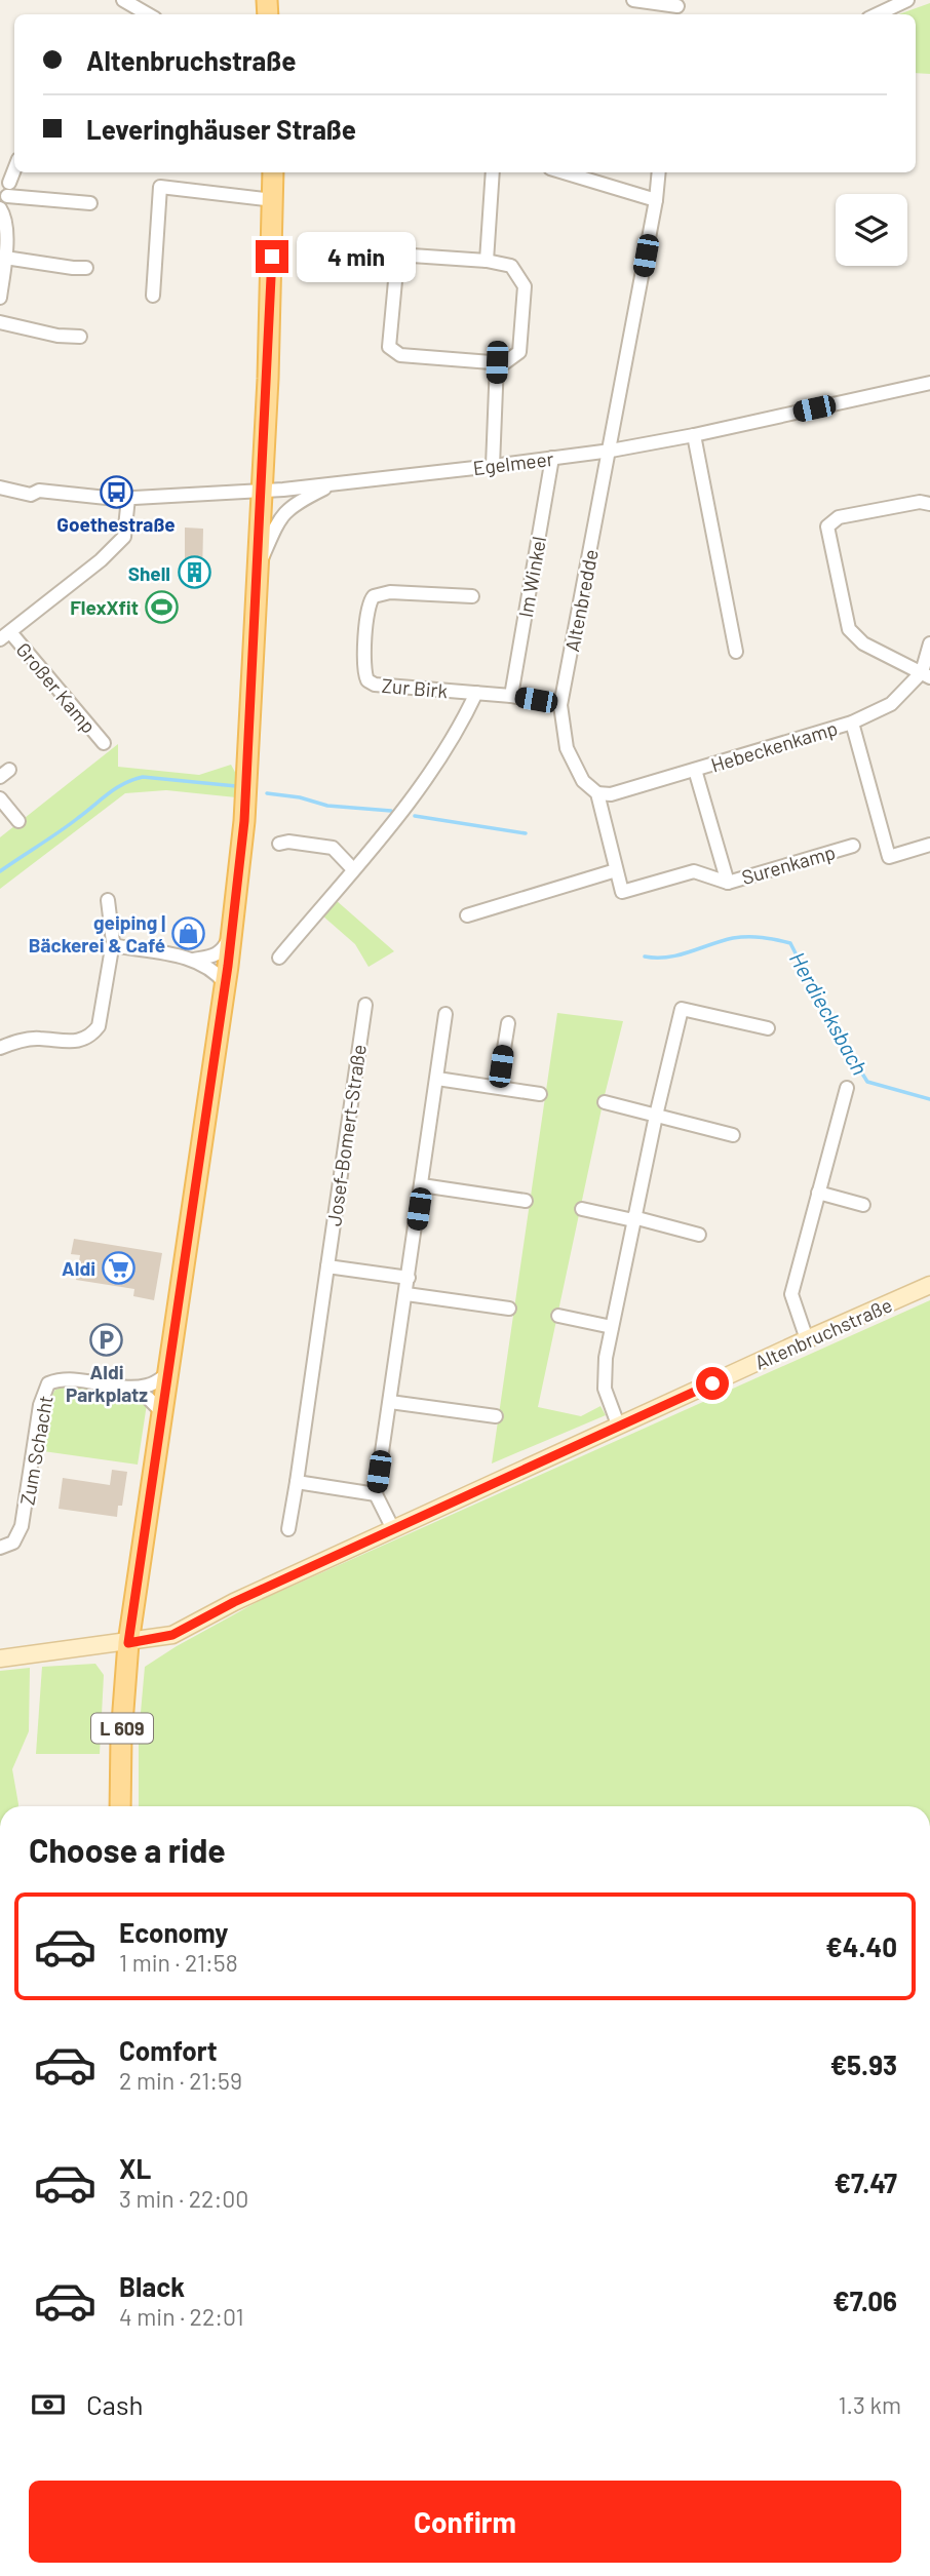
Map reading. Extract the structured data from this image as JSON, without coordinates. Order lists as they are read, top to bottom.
{
  "streets": {
    "main road": ["L 609"],
    "street": [
      "Egelmeer",
      "Im Winkel",
      "Altenbredde",
      "Großer Kamp",
      "Zur Birk",
      "Hebeckenkamp",
      "Surenkamp",
      "Josef-Bomert-Straße",
      "Altenbruchstraße",
      "Zum Schacht"
    ]
  },
  "crossings": [
    ["Egelmeer", "Im Winkel"],
    ["Egelmeer", "Altenbredde"],
    ["Egelmeer", "L 609"],
    ["Hebeckenkamp", "Surenkamp"],
    ["Altenbruchstraße", "L 609"],
    ["Zum Schacht", "L 609"]
  ],
  "water": ["Herdiecksbach"],
  "places": {
    "bus stop": ["Goethestraße"],
    "building": ["Shell"],
    "sports": ["FlexXfit"],
    "shop": ["geiping | Bäckerei & Café"],
    "supermarket": ["Aldi"],
    "parking": ["Aldi Parkplatz"]
  },
  "page": {
    "banner": ["Altenbruchstraße", "Leveringhäuser Straße"],
    "bubble": "4 min",
    "heading": "Choose a ride",
    "list": [
      {
        "name": "Economy",
        "note": "1 min · 21:58",
        "value": "€4.40"
      },
      {
        "name": "Comfort",
        "note": "2 min · 21:59",
        "value": "€5.93"
      },
      {
        "name": "XL",
        "note": "3 min · 22:00",
        "value": "€7.47"
      },
      {
        "name": "Black",
        "note": "4 min · 22:01",
        "value": "€7.06"
      }
    ],
    "pay": ["Cash", "1.3 km"],
    "buttons": "Confirm"
  }
}
